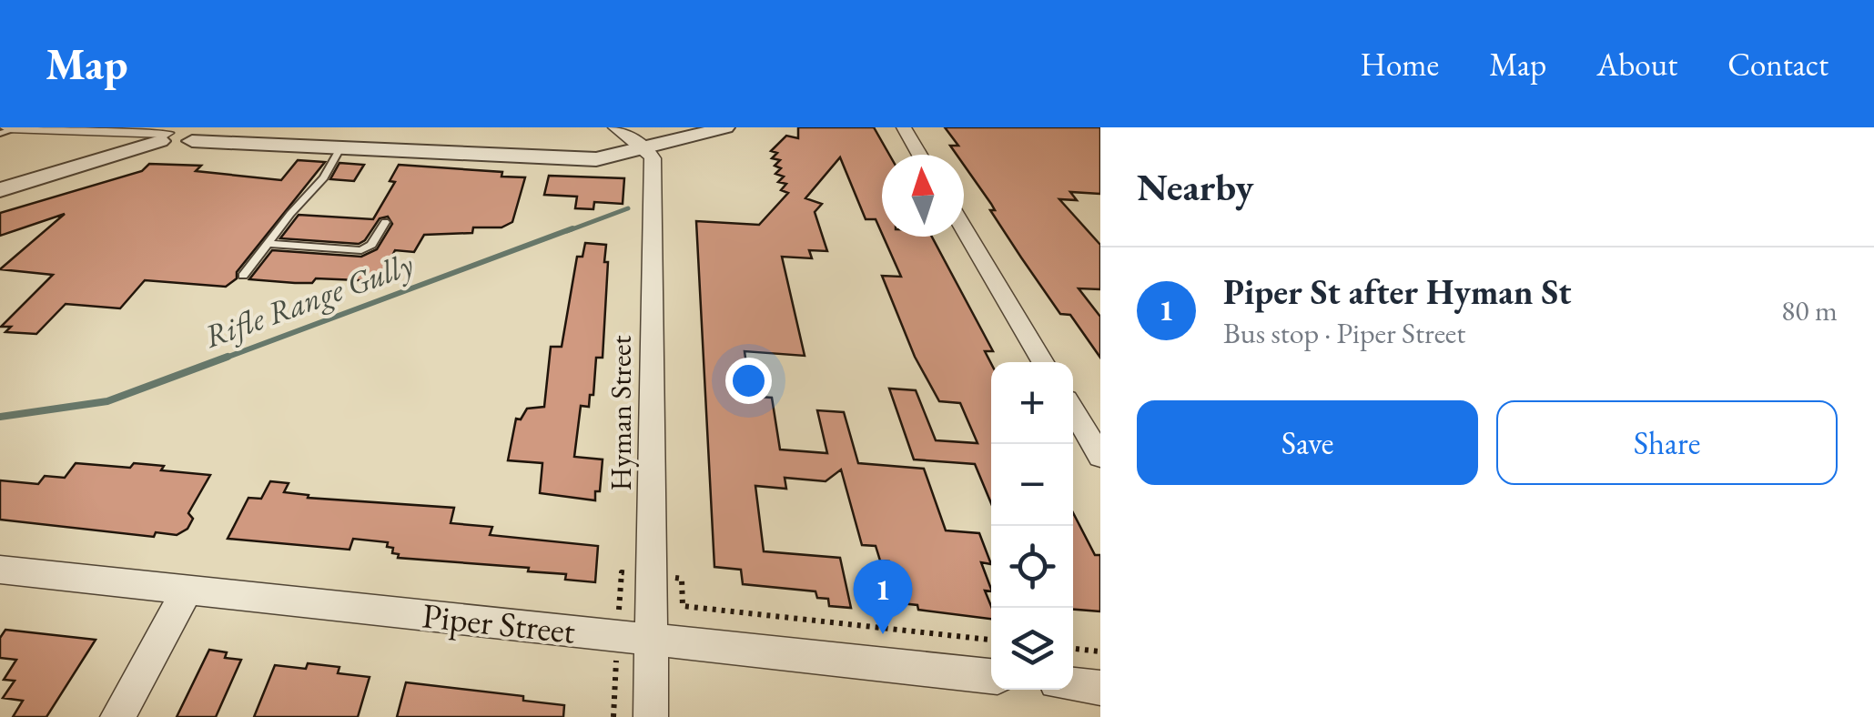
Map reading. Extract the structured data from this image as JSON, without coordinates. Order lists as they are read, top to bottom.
{
  "streets": {
    "street": ["Hyman Street", "Piper Street"]
  },
  "crossings": [
    ["Hyman Street", "Piper Street"]
  ],
  "water": ["Rifle Range Gully"],
  "north": "top",
  "page": {
    "header": "Map",
    "nav": [
      "Home",
      "Map",
      "About",
      "Contact"
    ],
    "heading": "Nearby",
    "list": [
      {
        "mark": "1",
        "name": "Piper St after Hyman St",
        "note": "Bus stop · Piper Street",
        "value": "80 m"
      }
    ],
    "map_buttons": ["+", "−"],
    "buttons": ["Save", "Share"],
    "pins": "1"
  }
}
